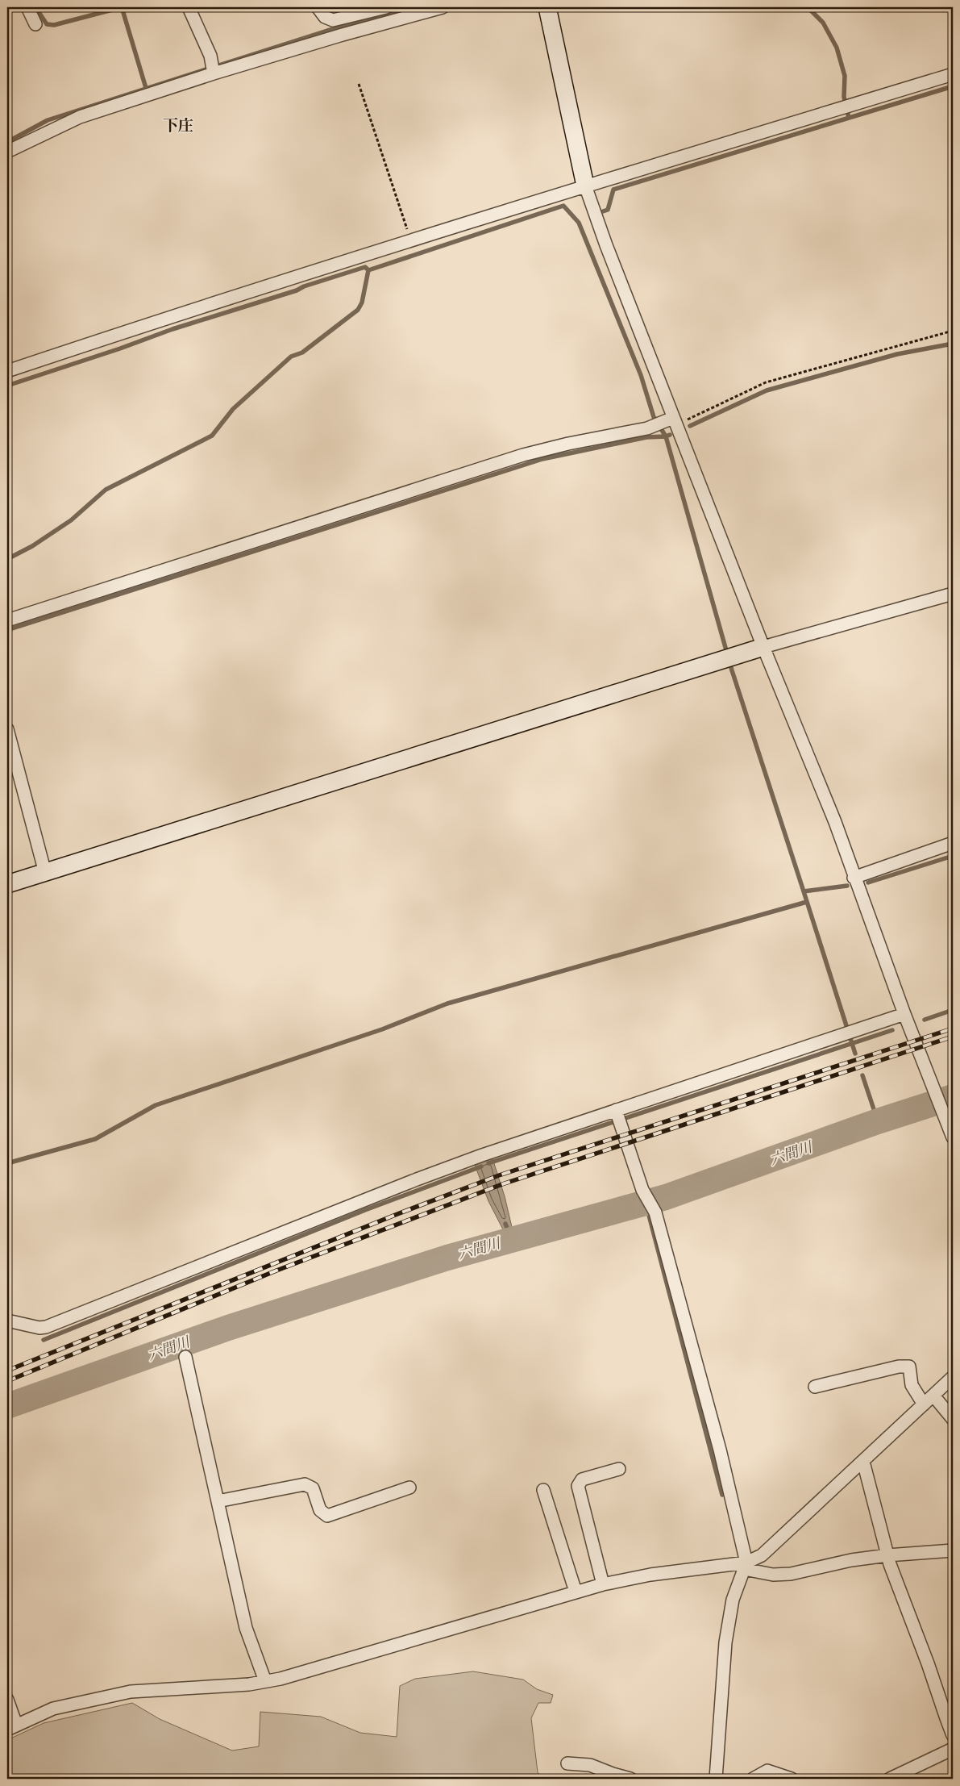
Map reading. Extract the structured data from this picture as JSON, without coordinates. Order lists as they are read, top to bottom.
{
  "districts": ["下庄"],
  "water": ["六間川"]
}
